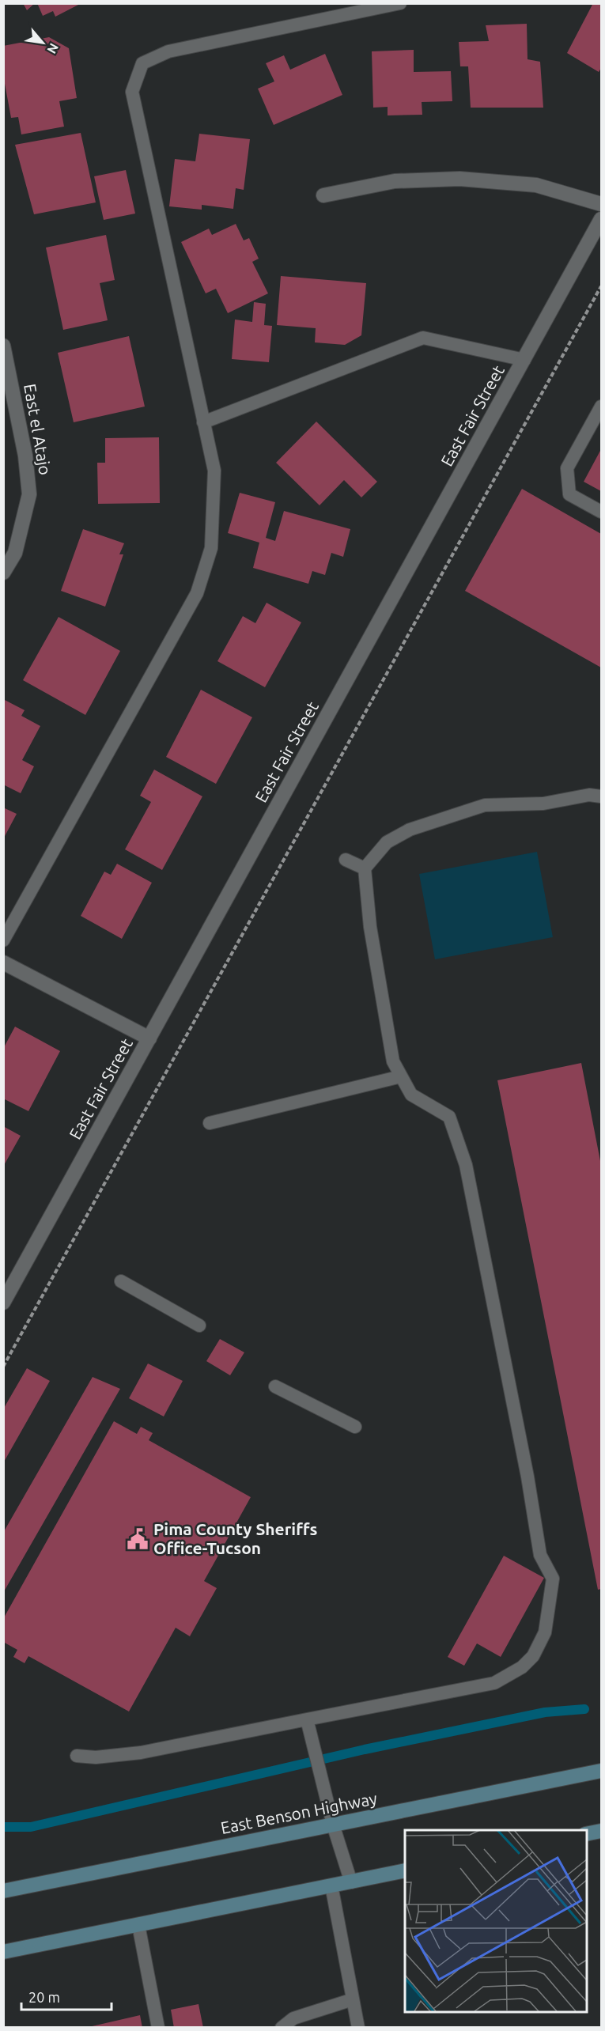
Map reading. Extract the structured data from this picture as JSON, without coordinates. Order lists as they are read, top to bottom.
{
  "streets": {
    "main road": ["East Benson Highway"],
    "street": ["East Fair Street", "East el Atajo"]
  },
  "places": {
    "public building": ["Pima County Sheriffs Office-Tucson"]
  },
  "scale_bar": "20 m",
  "north": "bottom right"
}
